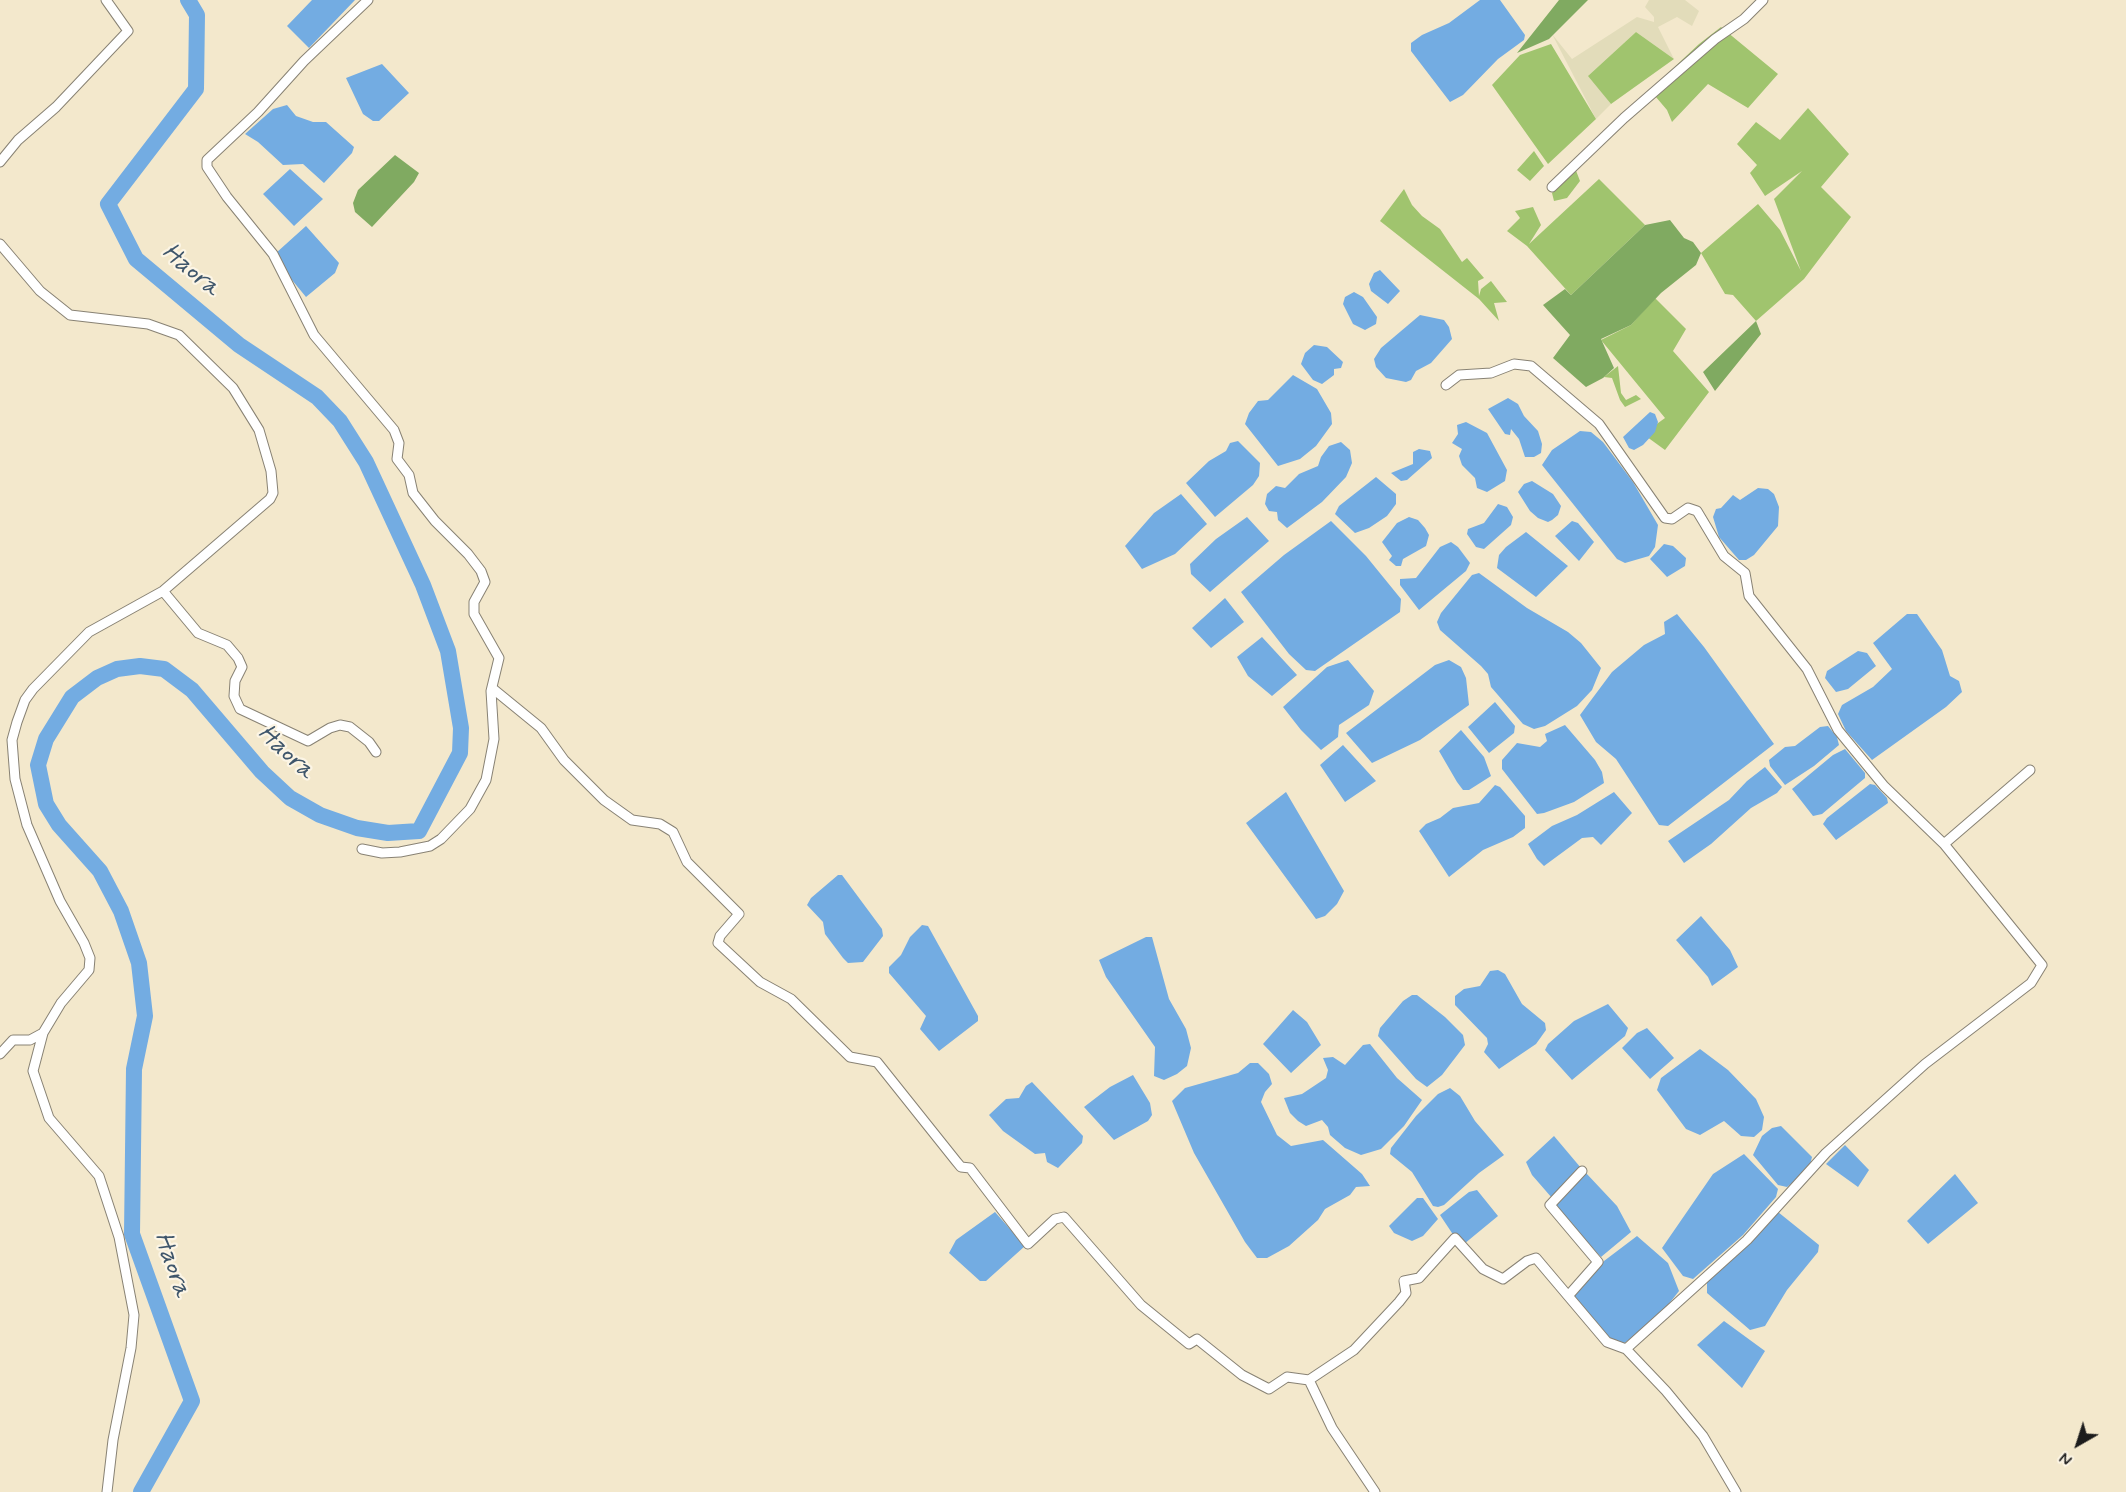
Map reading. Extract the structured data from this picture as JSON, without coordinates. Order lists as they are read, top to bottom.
{
  "water": ["Haora"],
  "north": "bottom left"
}
